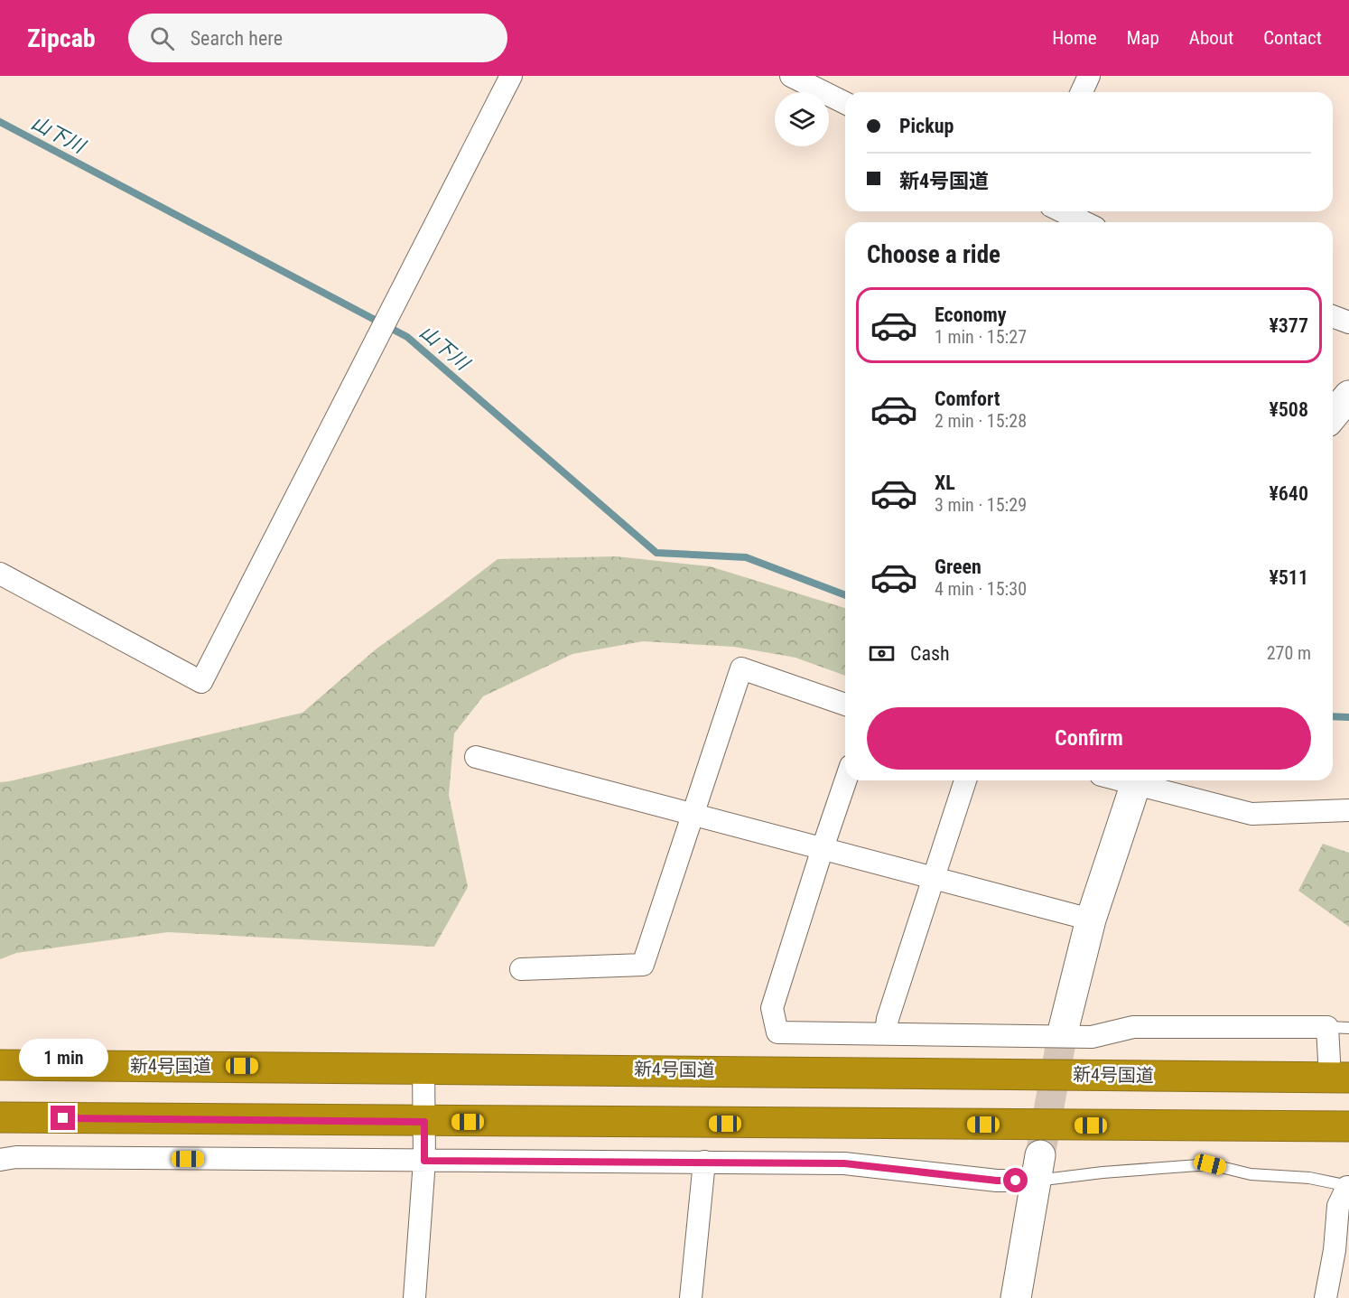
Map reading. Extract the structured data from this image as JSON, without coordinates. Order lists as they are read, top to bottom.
{
  "streets": {
    "highway": ["新4号国道"]
  },
  "water": ["山下川"],
  "page": {
    "header": "Zipcab",
    "search": "Search here",
    "nav": [
      "Home",
      "Map",
      "About",
      "Contact"
    ],
    "banner": ["Pickup", "新4号国道"],
    "heading": "Choose a ride",
    "list": [
      {
        "name": "Economy",
        "note": "1 min · 15:27",
        "value": "¥377"
      },
      {
        "name": "Comfort",
        "note": "2 min · 15:28",
        "value": "¥508"
      },
      {
        "name": "XL",
        "note": "3 min · 15:29",
        "value": "¥640"
      },
      {
        "name": "Green",
        "note": "4 min · 15:30",
        "value": "¥511"
      }
    ],
    "pay": ["Cash", "270 m"],
    "buttons": "Confirm",
    "bubble": "1 min"
  }
}
